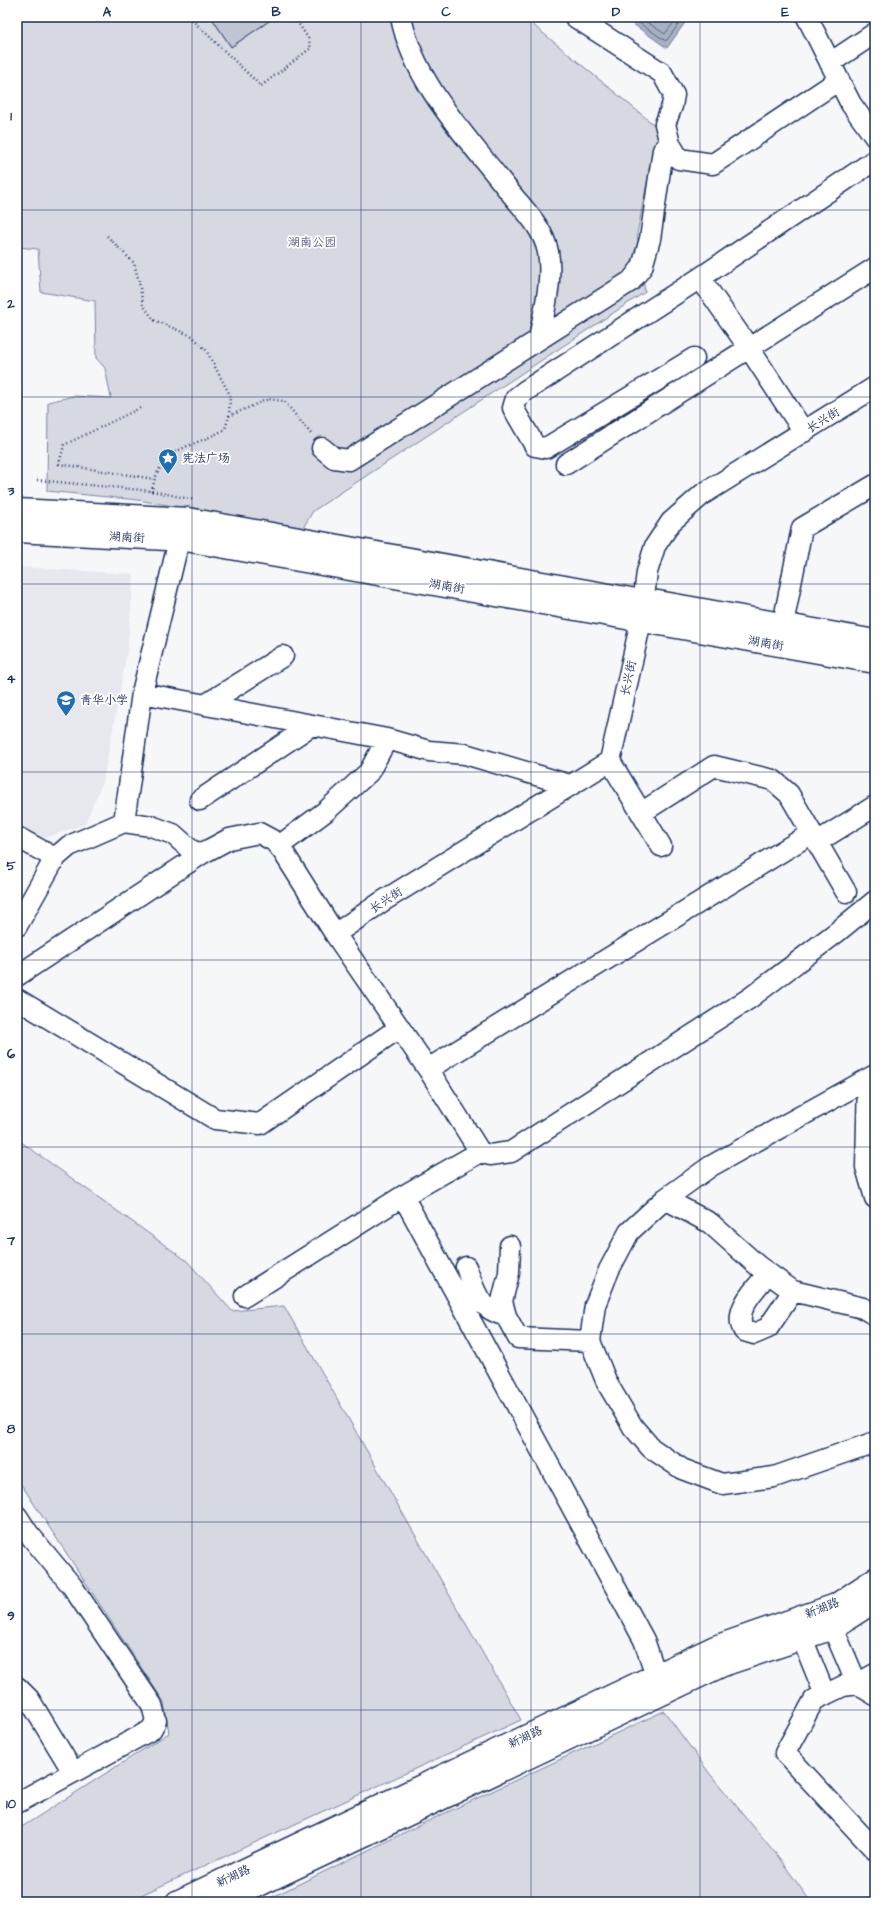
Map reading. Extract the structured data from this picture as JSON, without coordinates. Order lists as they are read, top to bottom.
{
  "streets": {
    "main road": ["湖南街", "新湖路"],
    "street": ["长兴街"]
  },
  "crossings": [
    ["长兴街", "湖南街"]
  ],
  "parks": ["湖南公园"],
  "places": {
    "place": ["宪法广场"],
    "school or university": ["青华小学"]
  },
  "grid": {
    "columns": [
      "A",
      "B",
      "C",
      "D",
      "E"
    ],
    "rows": [
      "1",
      "2",
      "3",
      "4",
      "5",
      "6",
      "7",
      "8",
      "9",
      "10"
    ]
  }
}
